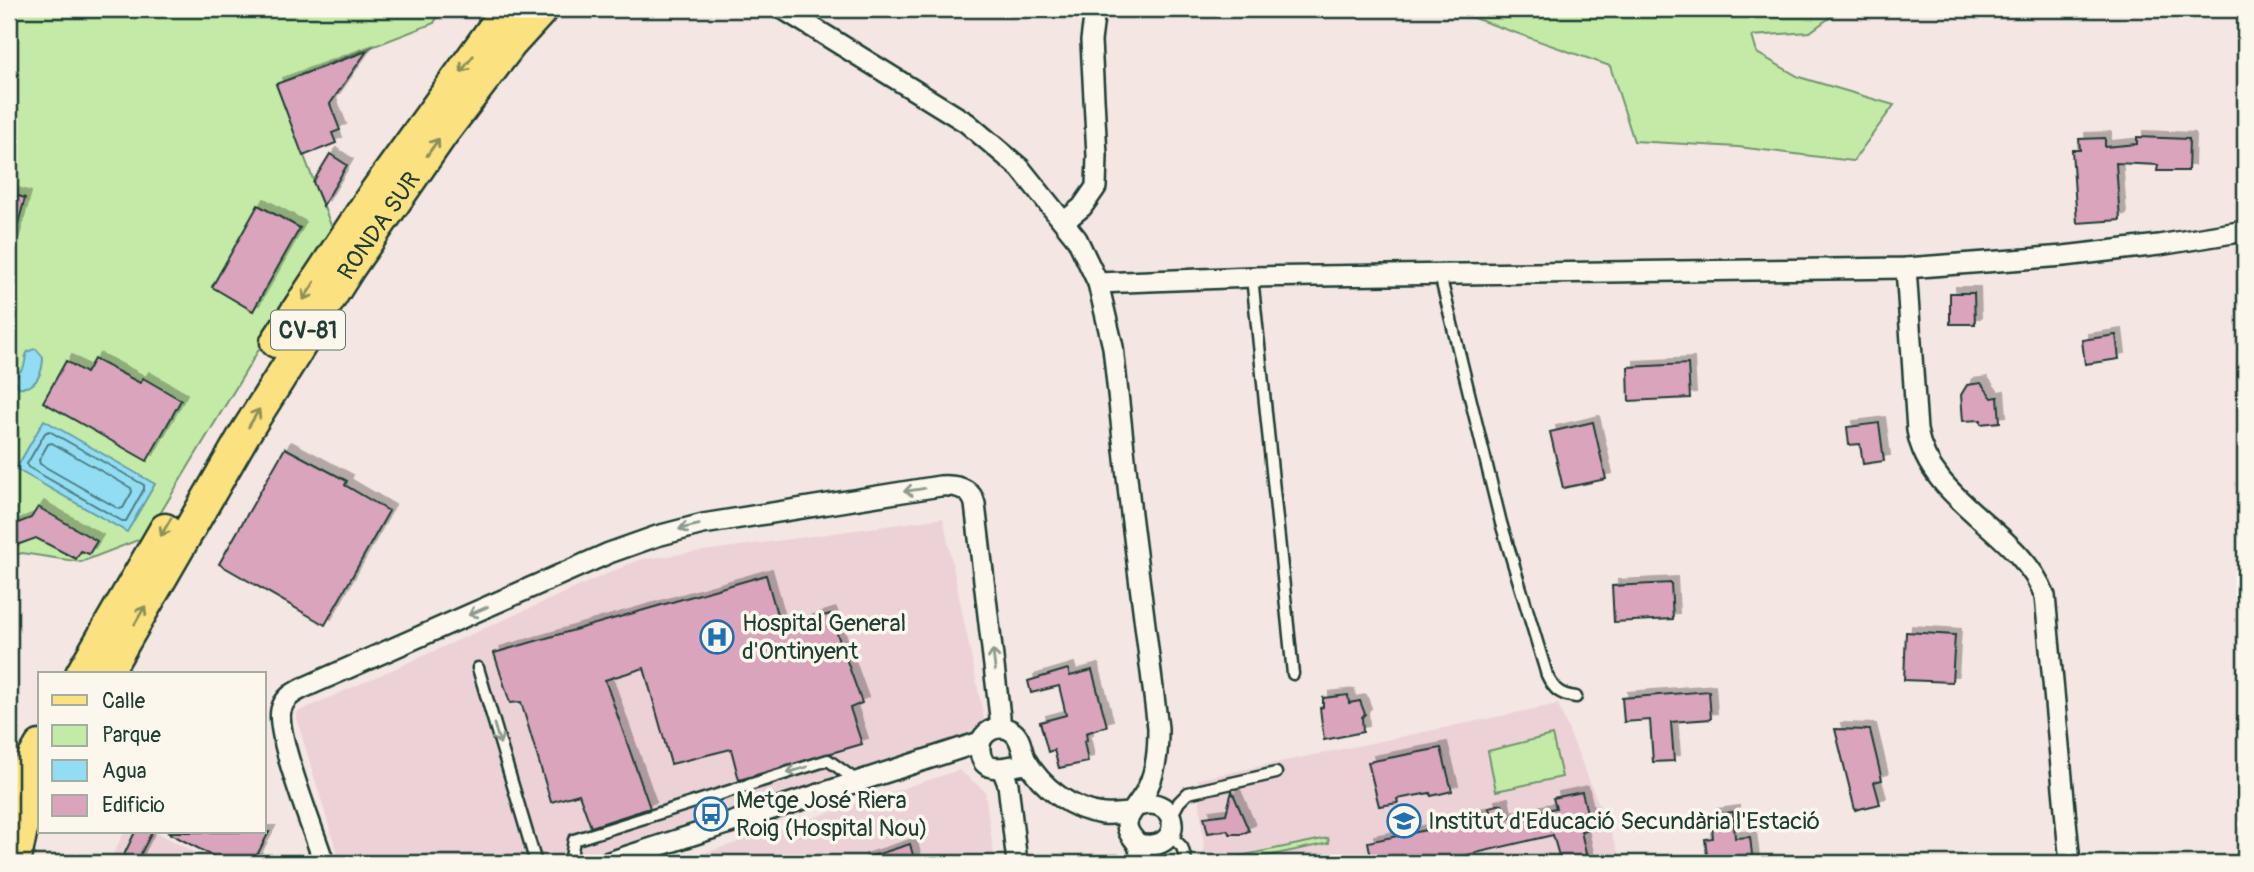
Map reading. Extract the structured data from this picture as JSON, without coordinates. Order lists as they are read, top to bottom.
{
  "streets": {
    "main road": ["RONDA SUR", "CV-81"]
  },
  "places": {
    "hospital": ["Hospital General d'Ontinyent"],
    "bus stop": ["Metge José Riera Roig (Hospital Nou)"],
    "school or university": ["Institut d'Educació Secundària l'Estació"]
  },
  "legend": [
    "Calle",
    "Parque",
    "Agua",
    "Edificio"
  ]
}
